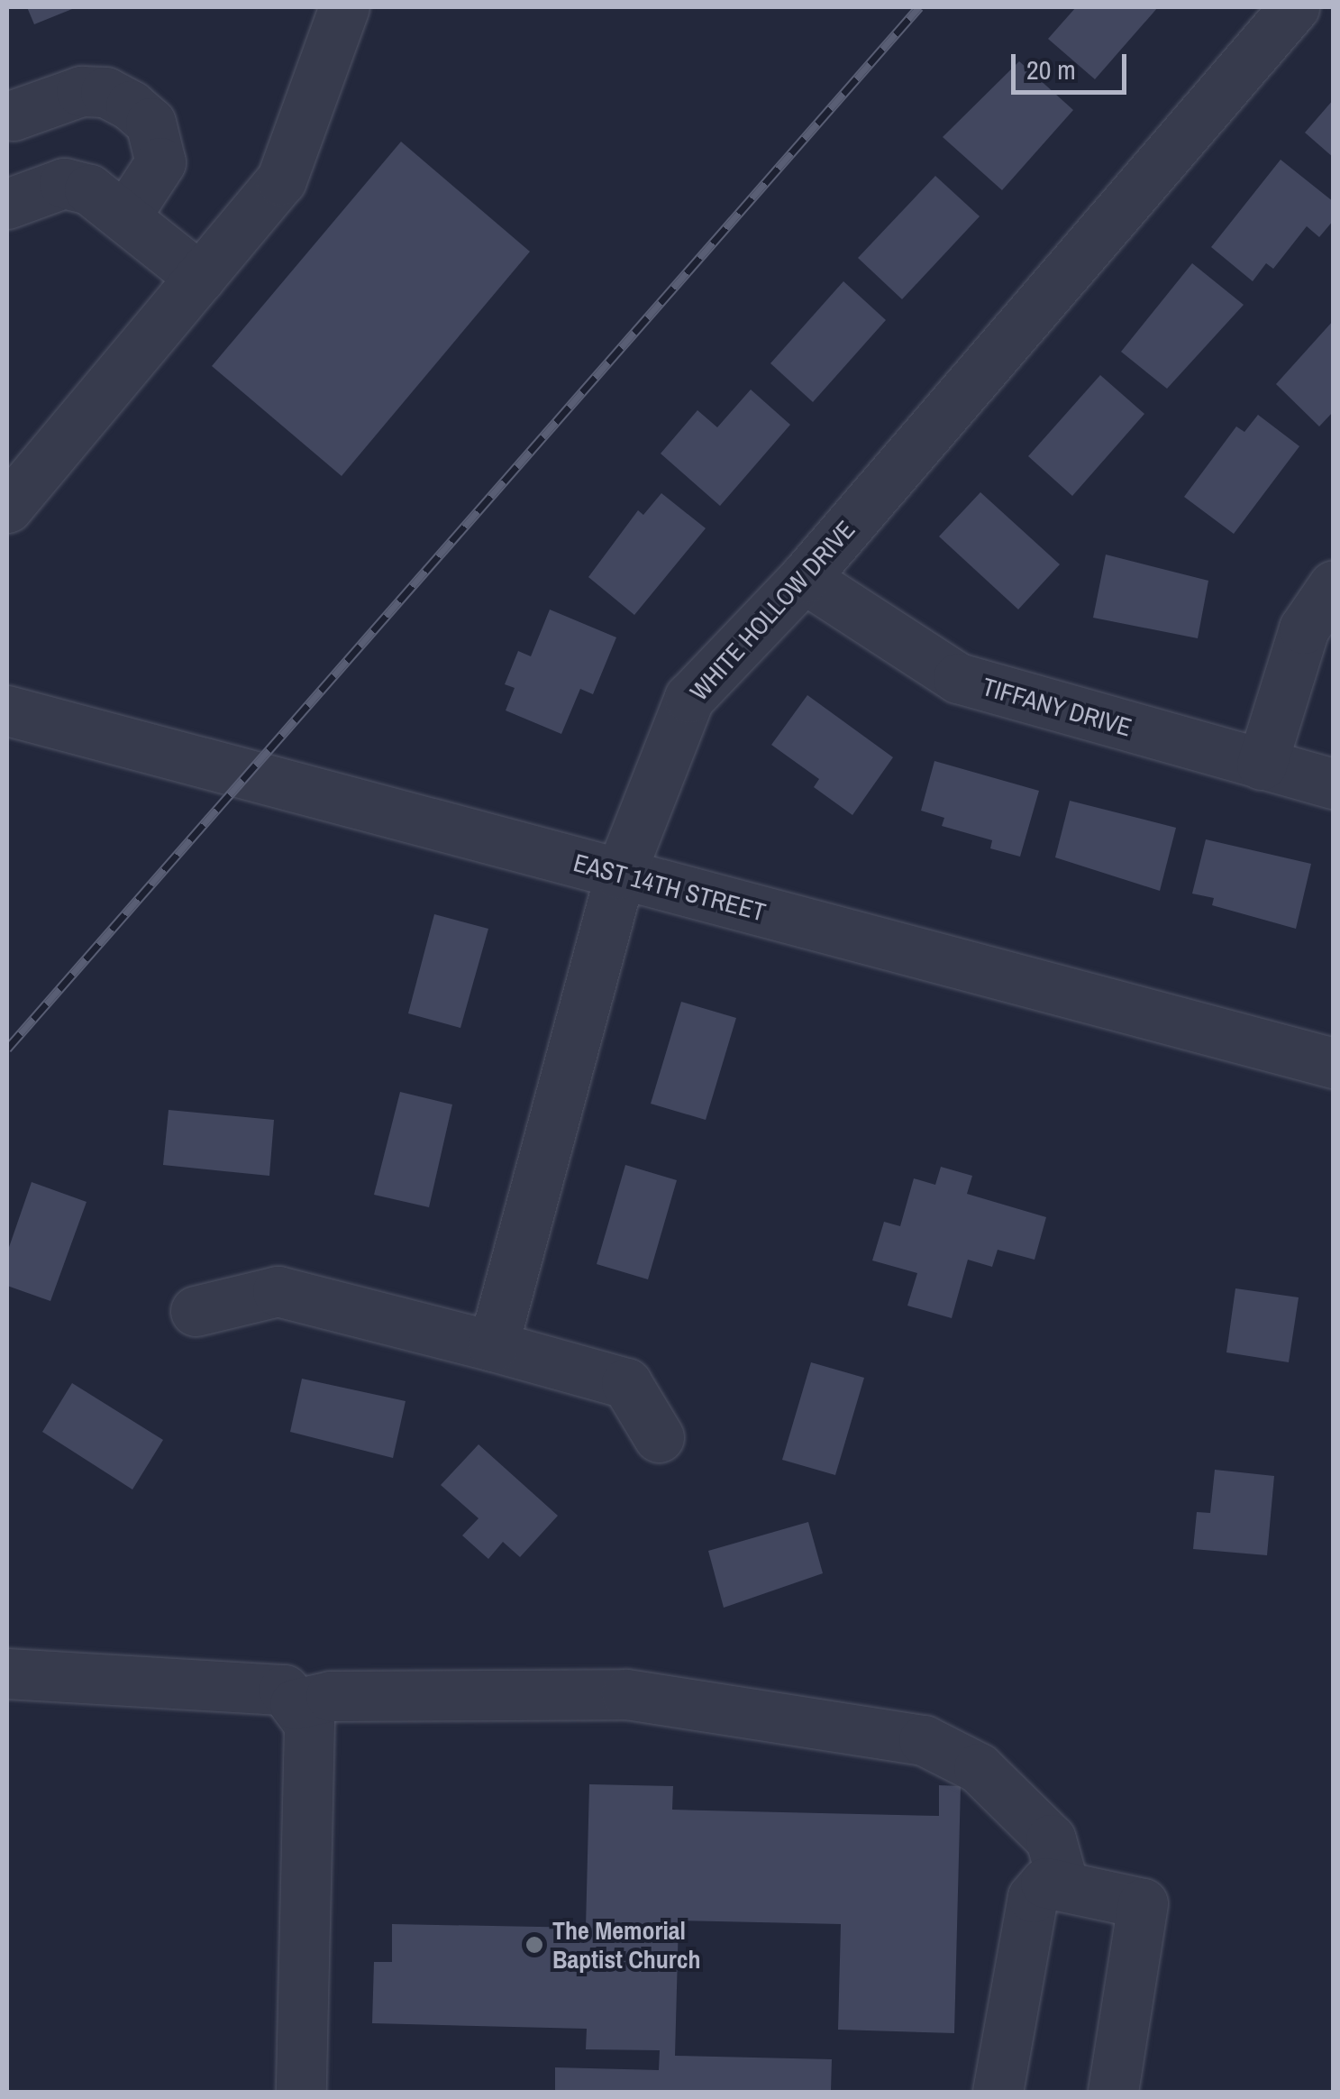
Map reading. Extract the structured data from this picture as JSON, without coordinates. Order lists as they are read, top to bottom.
{
  "streets": {
    "street": ["WHITE HOLLOW DRIVE", "TIFFANY DRIVE", "EAST 14TH STREET"]
  },
  "crossings": [
    ["WHITE HOLLOW DRIVE", "TIFFANY DRIVE"],
    ["WHITE HOLLOW DRIVE", "EAST 14TH STREET"]
  ],
  "places": ["The Memorial Baptist Church"],
  "scale_bar": "20 m"
}
